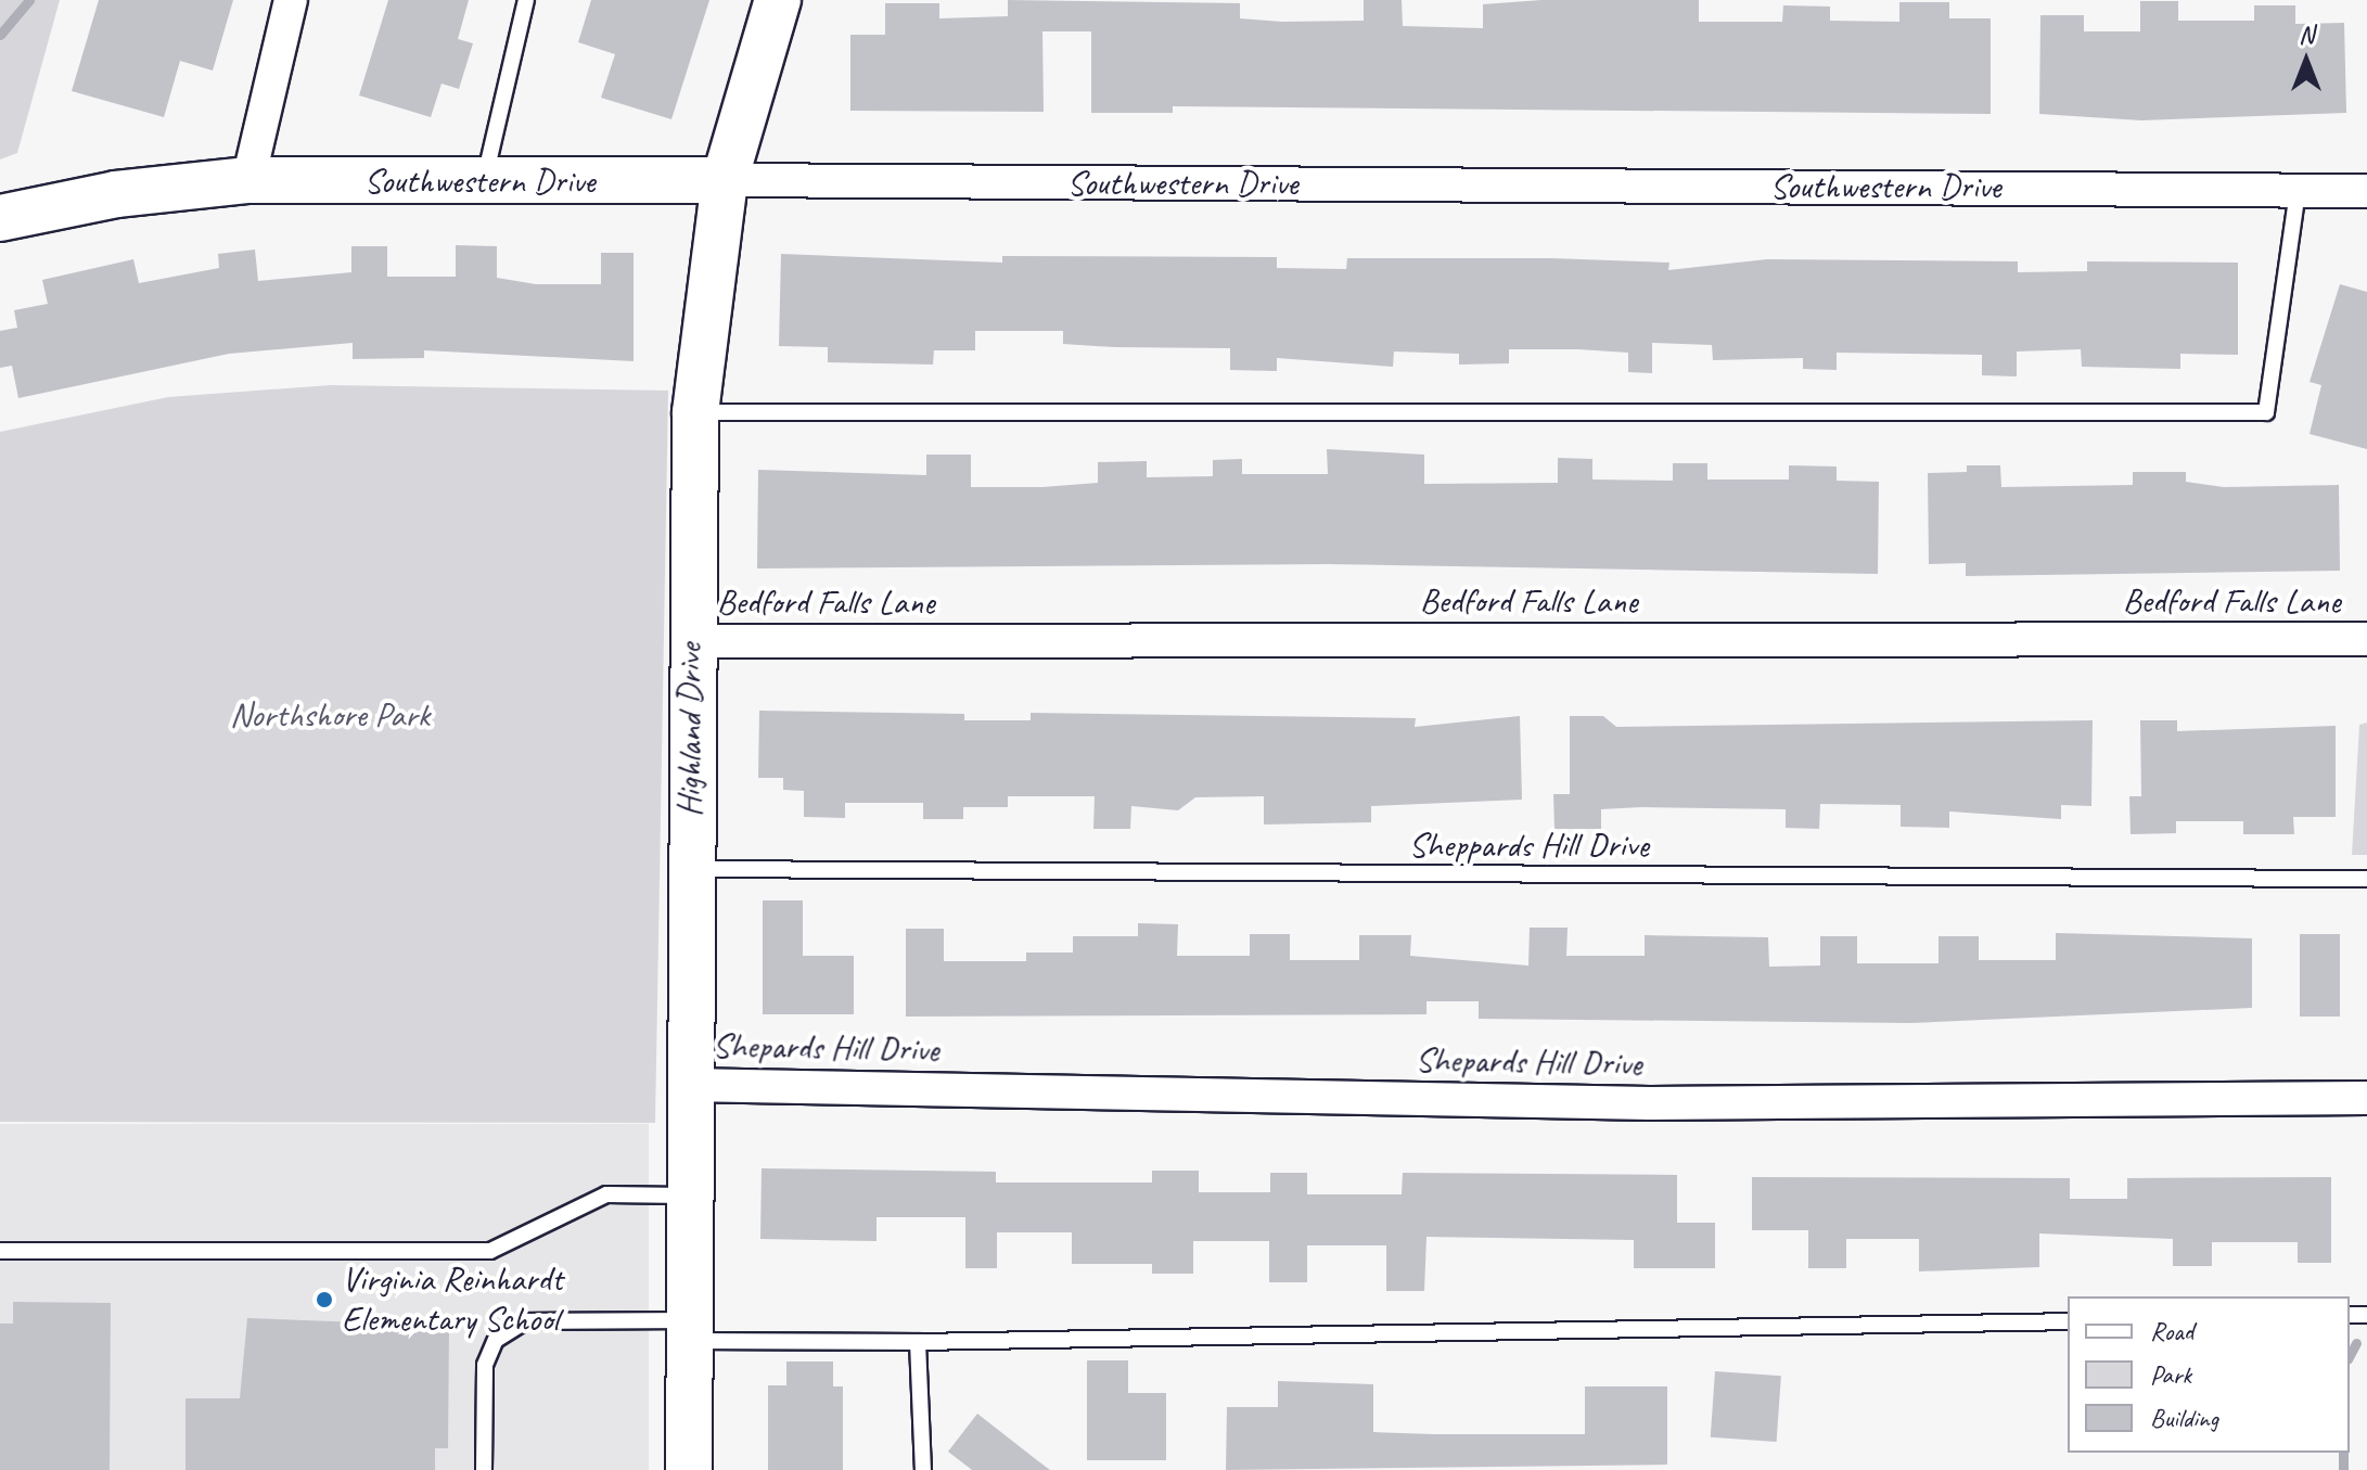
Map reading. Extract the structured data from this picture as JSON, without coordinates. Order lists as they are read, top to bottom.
{
  "streets": {
    "street": [
      "Southwestern Drive",
      "Bedford Falls Lane",
      "Highland Drive",
      "Shepards Hill Drive"
    ],
    "lane": ["Sheppards Hill Drive"]
  },
  "crossings": [
    ["Southwestern Drive", "Highland Drive"],
    ["Bedford Falls Lane", "Highland Drive"],
    ["Highland Drive", "Sheppards Hill Drive"],
    ["Highland Drive", "Shepards Hill Drive"]
  ],
  "parks": ["Northshore Park"],
  "places": ["Virginia Reinhardt Elementary School"],
  "legend": ["Road", "Park", "Building"],
  "north": "top"
}
